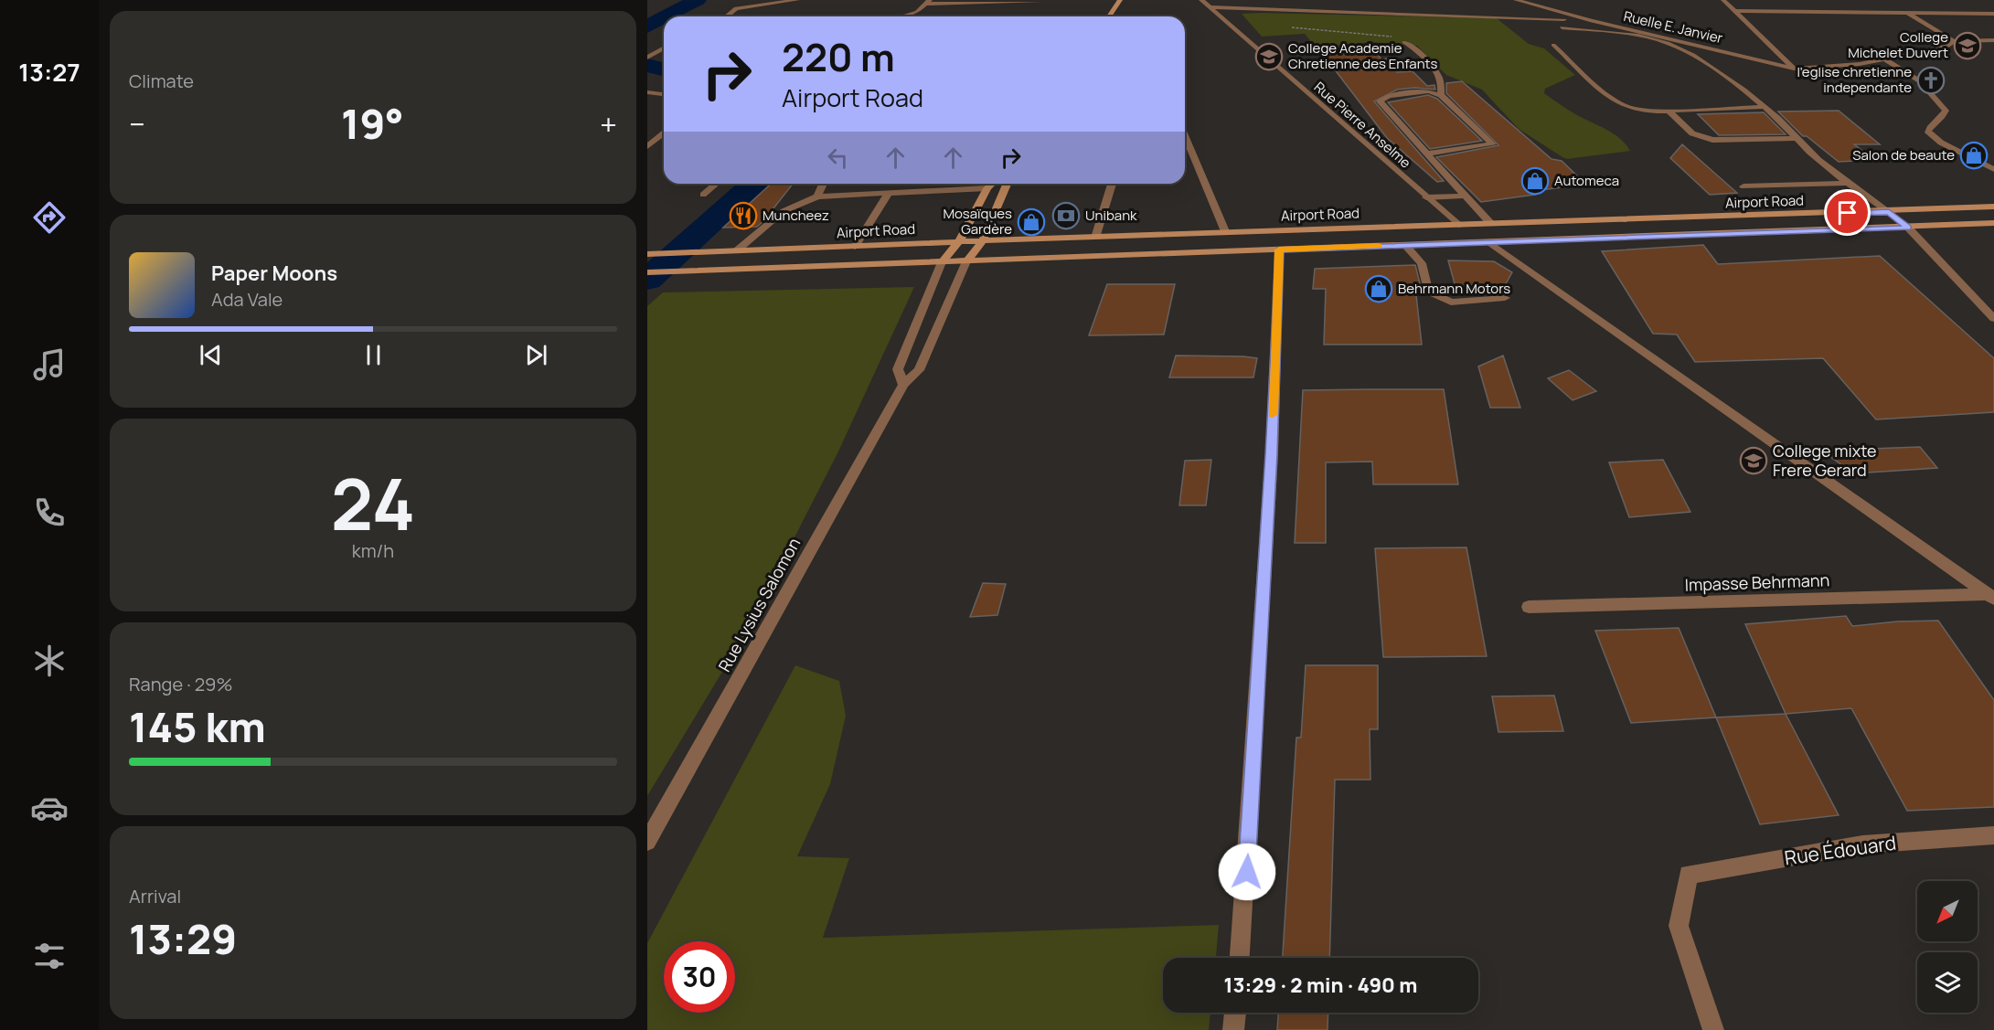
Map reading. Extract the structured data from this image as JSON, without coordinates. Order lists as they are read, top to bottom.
{
  "streets": {
    "main road": ["Airport Road"],
    "street": [
      "Ruelle E. Janvier",
      "Rue Pierre Anselme",
      "Impasse Behrmann",
      "Rue Lysius Salomon",
      "Rue Édouard"
    ]
  },
  "crossings": [
    ["Rue Pierre Anselme", "Airport Road"],
    ["Airport Road", "Rue Lysius Salomon"]
  ],
  "places": {
    "school or university": ["College Michelet Duvert", "College Academie Chretienne des Enfants", "College mixte Frere Gerard"],
    "church": ["l'eglise chretienne independante"],
    "shop": [
      "Salon de beaute",
      "Automeca",
      "Mosaïques Gardère",
      "Behrmann Motors"
    ],
    "restaurant": ["Muncheez"],
    "bank": ["Unibank"]
  },
  "north": "bottom left",
  "page": {
    "tabs": "13:27",
    "tile": [
      "Climate",
      ["24", "km/h"],
      ["Range · 29%", "145 km"],
      ["Arrival", "13:29"]
    ],
    "turn": ["220 m", "Airport Road"],
    "heat": ["−", "19°", "+"],
    "song": ["Paper Moons", "Ada Vale"],
    "limit": "30",
    "trip": "13:29 · 2 min · 490 m"
  }
}
